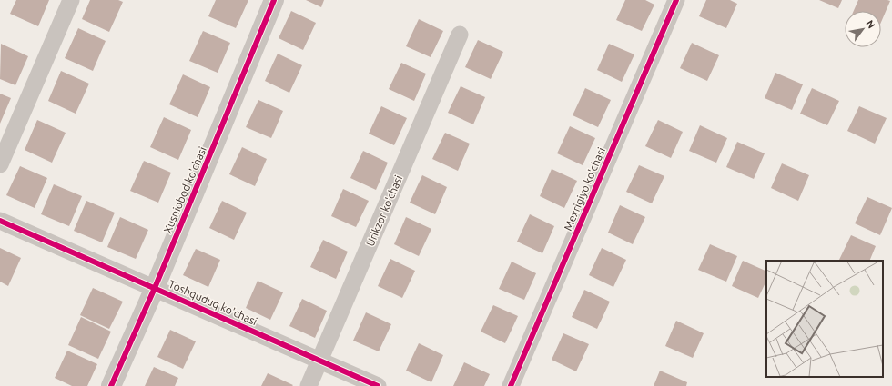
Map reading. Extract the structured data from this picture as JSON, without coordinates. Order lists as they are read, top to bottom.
{
  "streets": {
    "street": [
      "Mexrigiyo ko'chasi",
      "Xusniobod ko'chasi",
      "Urikzor ko'chasi",
      "Toshquduq ko'chasi"
    ]
  },
  "crossings": [
    ["Xusniobod ko'chasi", "Toshquduq ko'chasi"],
    ["Urikzor ko'chasi", "Toshquduq ko'chasi"]
  ],
  "north": "top right"
}
